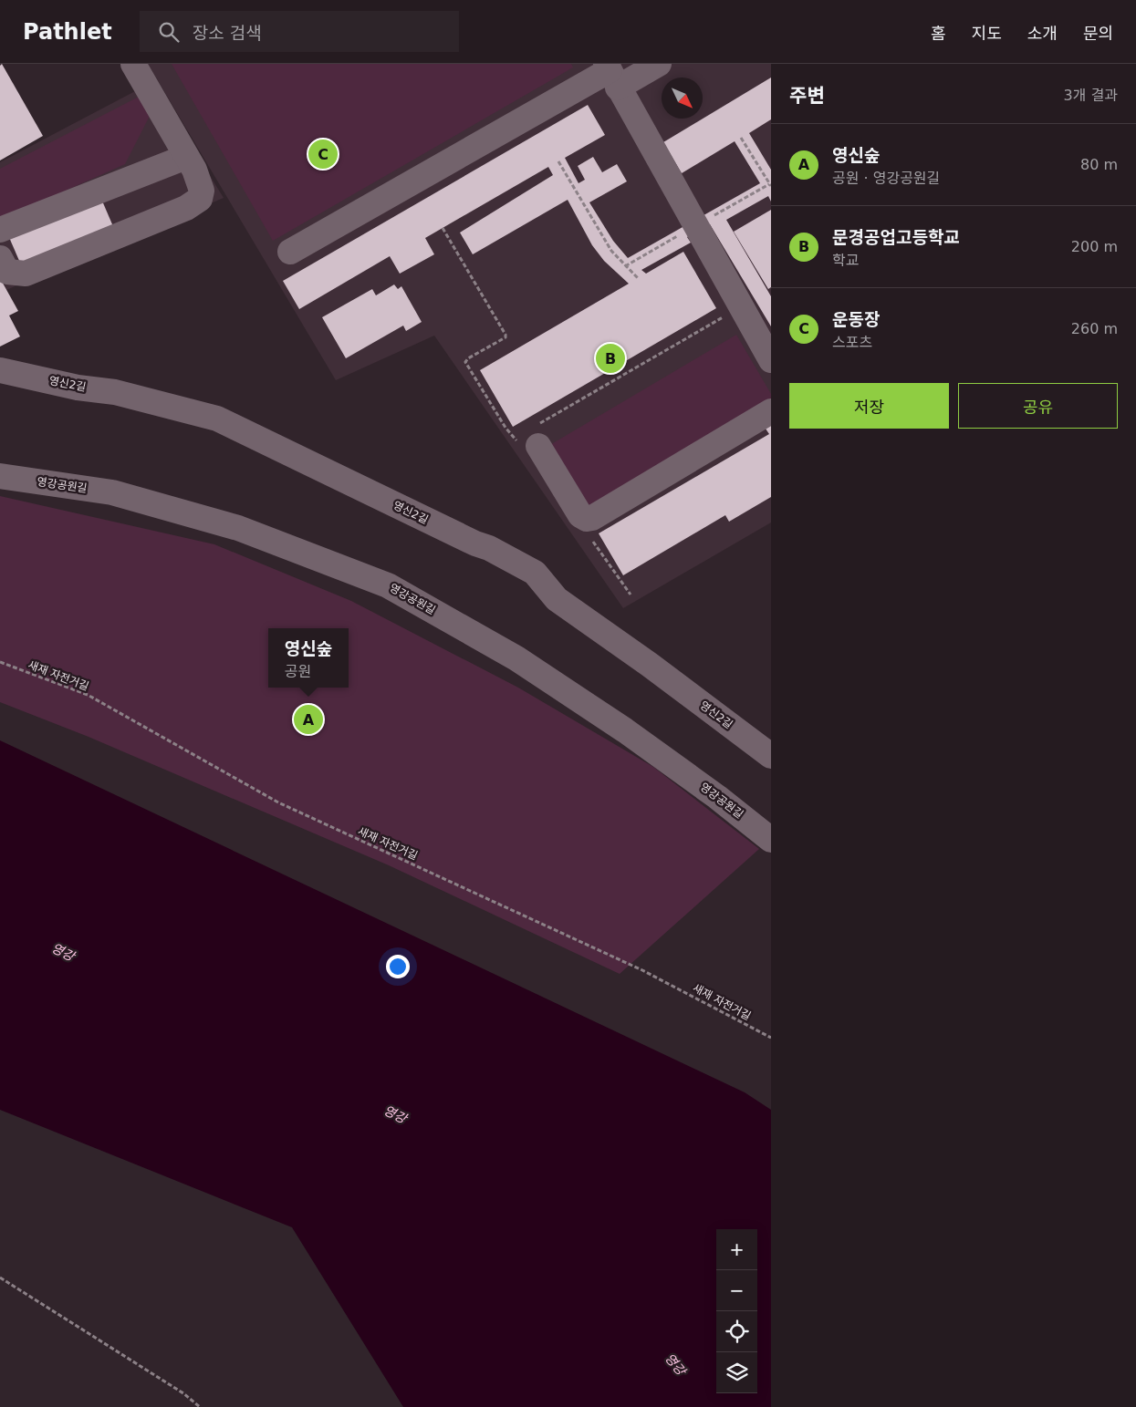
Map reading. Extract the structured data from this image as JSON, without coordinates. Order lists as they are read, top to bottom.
{
  "streets": {
    "street": ["영신2길", "영강공원길"],
    "path": ["새재 자전거길"]
  },
  "water": ["영강"],
  "north": "bottom right",
  "page": {
    "header": "Pathlet",
    "search": "장소 검색",
    "nav": [
      "홈",
      "지도",
      "소개",
      "문의"
    ],
    "heading": ["주변", "3개 결과"],
    "list": [
      {
        "mark": "A",
        "name": "영신숲",
        "note": "공원 · 영강공원길",
        "value": "80 m"
      },
      {
        "mark": "B",
        "name": "문경공업고등학교",
        "note": "학교",
        "value": "200 m"
      },
      {
        "mark": "C",
        "name": "운동장",
        "note": "스포츠",
        "value": "260 m"
      }
    ],
    "pins": ["C", "B", "A"],
    "buttons": ["저장", "공유"],
    "popup": ["영신숲", "공원"],
    "map_buttons": ["+", "−"]
  }
}
